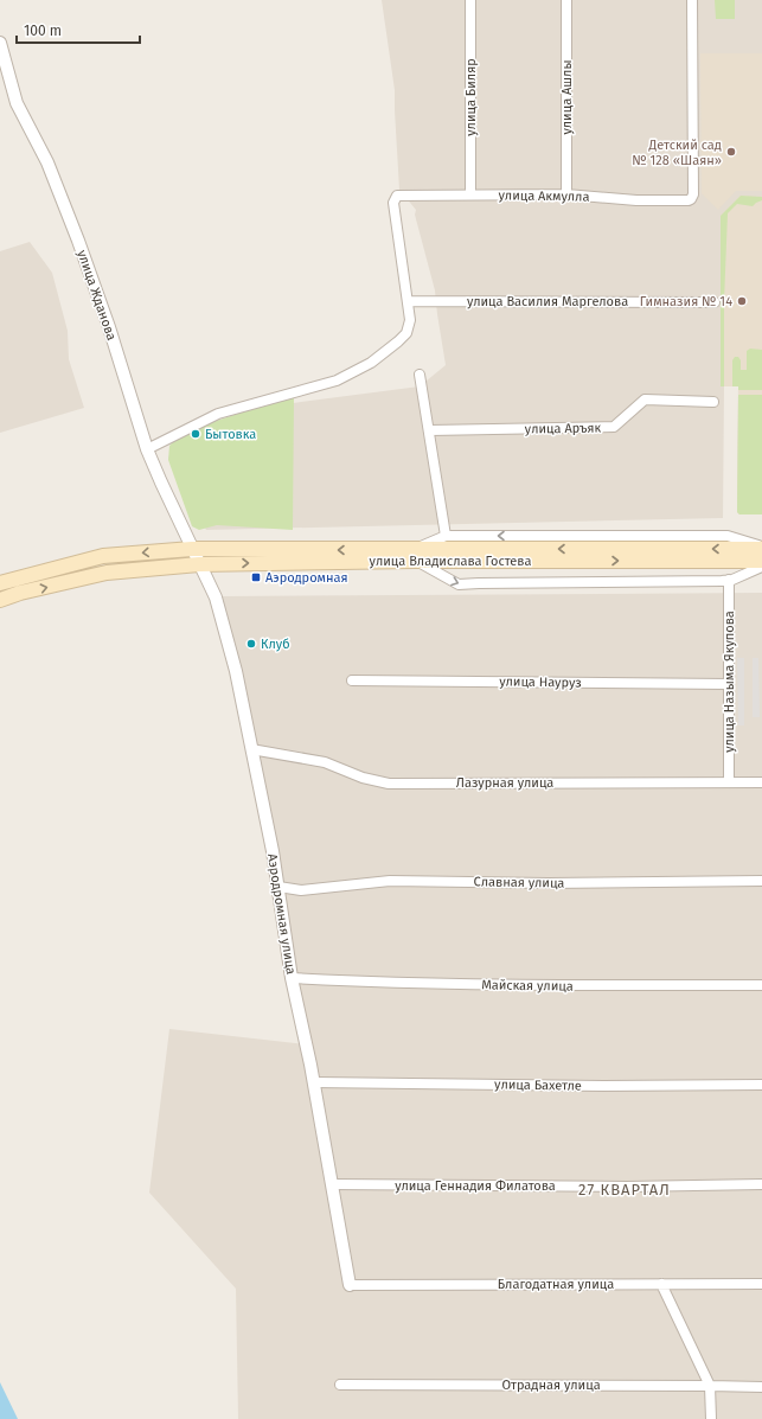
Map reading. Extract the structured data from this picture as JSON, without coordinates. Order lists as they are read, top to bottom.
{
  "streets": {
    "main road": ["улица Владислава Гостева"],
    "street": [
      "улица Биляр",
      "улица Ашлы",
      "улица Акмулла",
      "улица Жданова",
      "улица Василия Маргелова",
      "улица Аръяк",
      "улица Науруз",
      "улица Назыма Якупова",
      "Лазурная улица",
      "Славная улица",
      "Аэродромная улица",
      "Майская улица",
      "улица Бахетле",
      "улица Геннадия Филатова",
      "Благодатная улица",
      "Отрадная улица"
    ]
  },
  "crossings": [
    ["улица Биляр", "улица Акмулла"],
    ["улица Ашлы", "улица Акмулла"],
    ["улица Акмулла", "улица Василия Маргелова"],
    ["улица Жданова", "улица Владислава Гостева"],
    ["улица Жданова", "Аэродромная улица"],
    ["улица Владислава Гостева", "Аэродромная улица"],
    ["улица Науруз", "улица Назыма Якупова"],
    ["улица Назыма Якупова", "Лазурная улица"],
    ["Лазурная улица", "Аэродромная улица"],
    ["Славная улица", "Аэродромная улица"],
    ["Аэродромная улица", "Майская улица"],
    ["Аэродромная улица", "улица Бахетле"],
    ["Аэродромная улица", "улица Геннадия Филатова"],
    ["Аэродромная улица", "Благодатная улица"]
  ],
  "districts": ["27 КВАРТАЛ"],
  "places": {
    "other": [
      "Детский сад № 128 «Шаян»",
      "Гимназия № 14",
      "Бытовка",
      "Клуб"
    ],
    "transit": ["Аэродромная"]
  },
  "scale_bar": "100 m"
}
